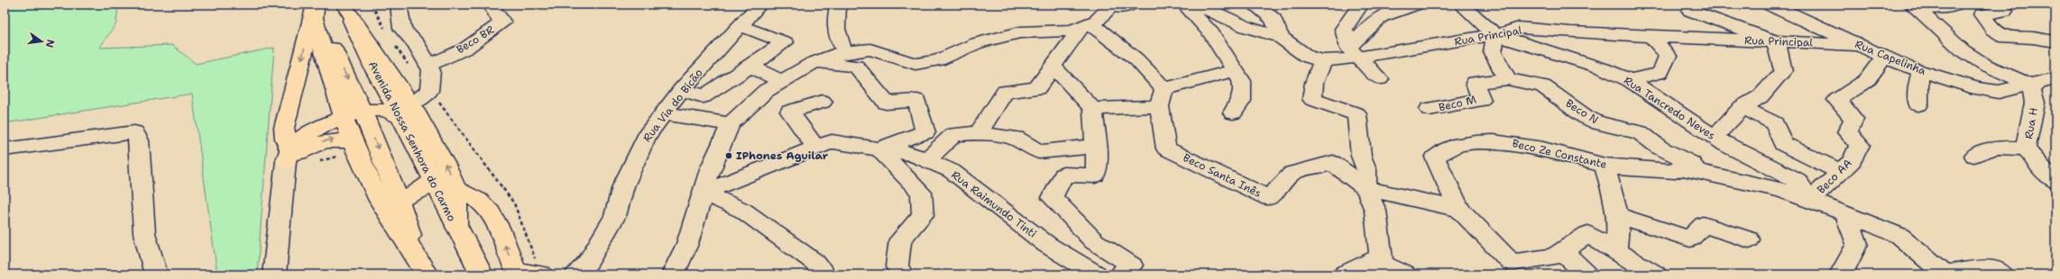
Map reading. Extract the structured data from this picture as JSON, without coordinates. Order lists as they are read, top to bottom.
{
  "streets": {
    "main road": ["Avenida Nossa Senhora do Carmo"],
    "street": [
      "Rua Principal",
      "Beco BR",
      "Rua Capelinha",
      "Beco M",
      "Rua Via do Bicão",
      "Rua Tancredo Neves",
      "Beco N",
      "Rua H",
      "Beco Ze Constante",
      "Beco Santa Inês",
      "Beco AA",
      "Rua Raimundo Tinti"
    ]
  },
  "crossings": [
    ["Rua Principal", "Rua Capelinha"],
    ["Rua Principal", "Rua Tancredo Neves"],
    ["Rua Capelinha", "Rua H"],
    ["Rua Capelinha", "Beco AA"],
    ["Beco M", "Beco N"],
    ["Rua Tancredo Neves", "Beco AA"],
    ["Beco N", "Beco Ze Constante"],
    ["Beco Ze Constante", "Beco Santa Inês"]
  ],
  "places": ["IPhones Aguilar"],
  "north": "right"
}
